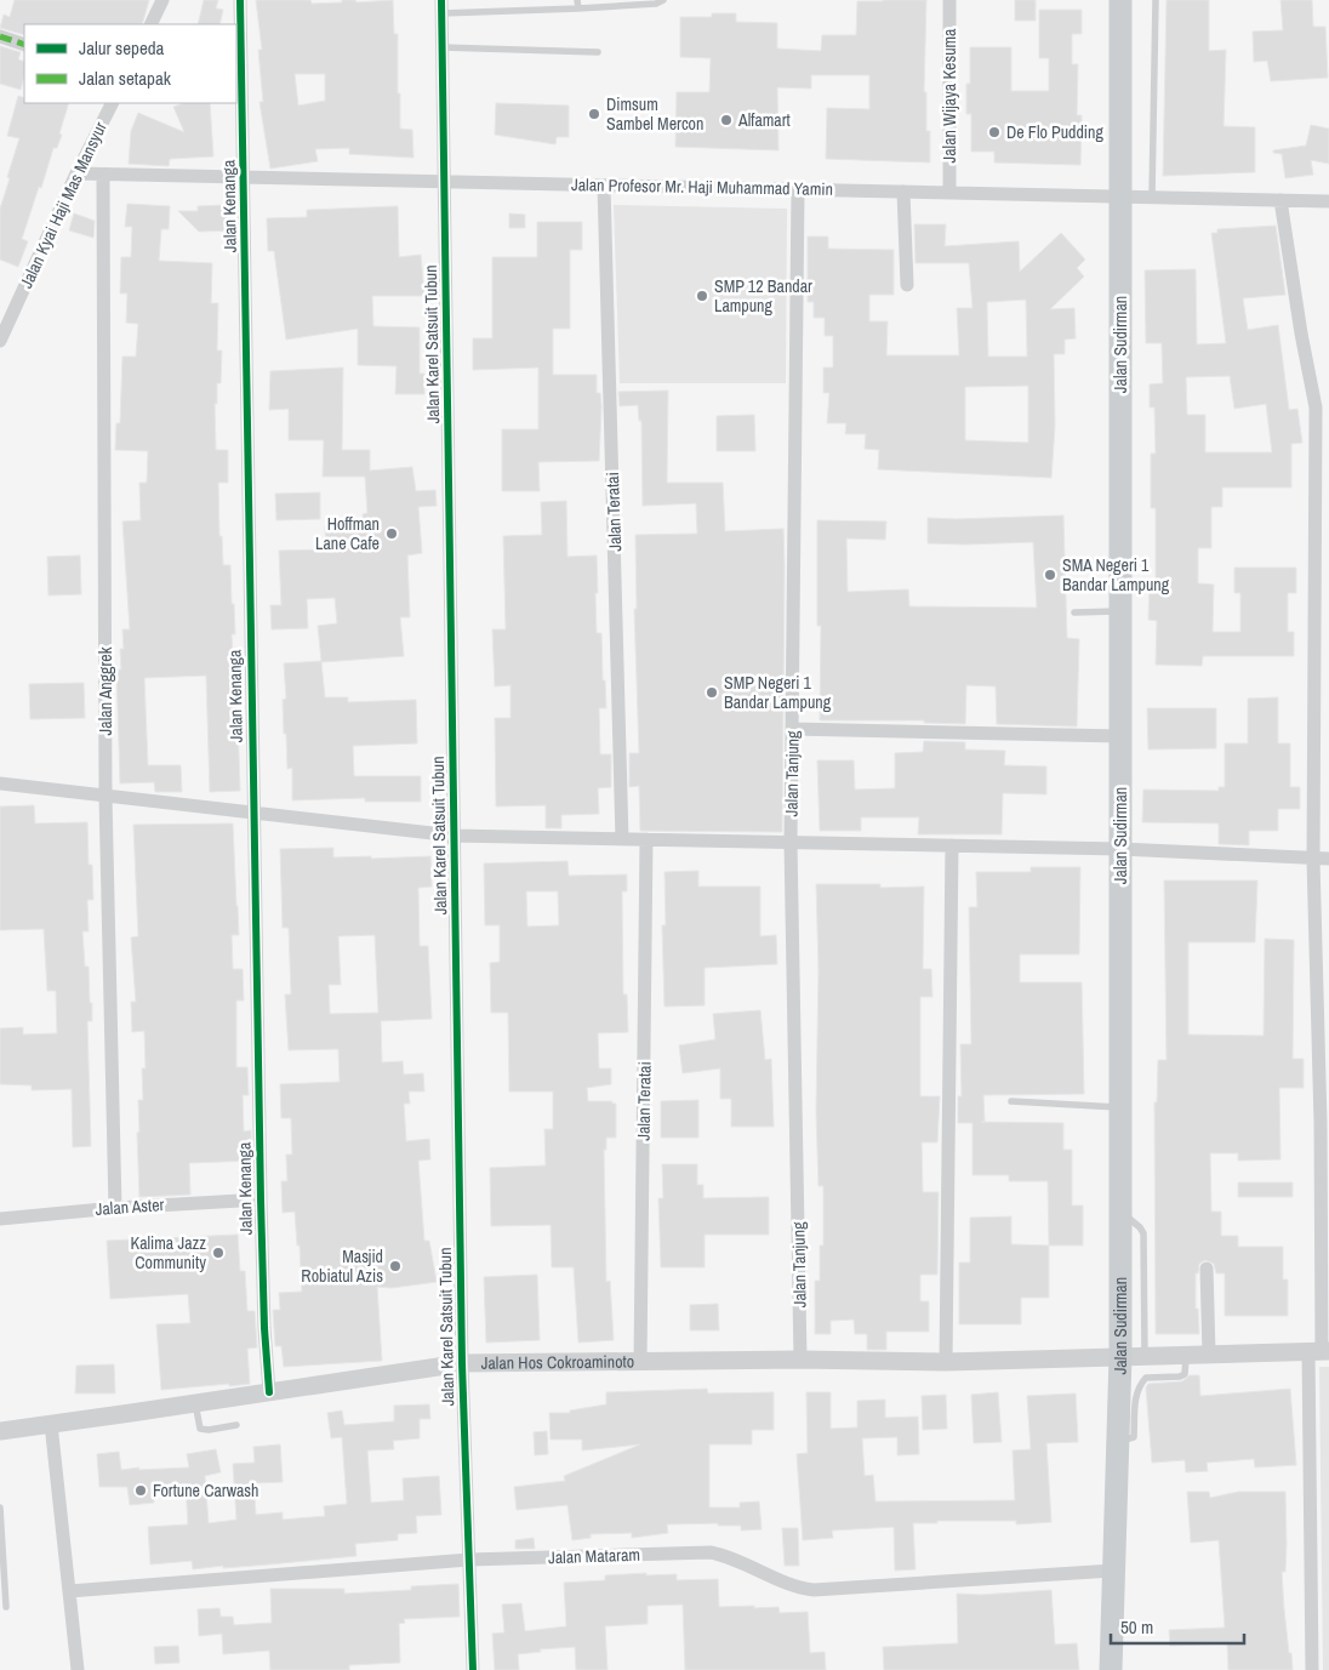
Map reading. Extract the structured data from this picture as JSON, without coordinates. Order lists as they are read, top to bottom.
{
  "streets": {
    "main road": ["Jalan Sudirman"],
    "street": [
      "Jalan Wijaya Kesuma",
      "Jalan Profesor Mr. Haji Muhammad Yamin",
      "Jalan Kyai Haji Mas Mansyur",
      "Jalan Kenanga",
      "Jalan Karel Satsuit Tubun",
      "Jalan Teratai",
      "Jalan Anggrek",
      "Jalan Tanjung",
      "Jalan Aster",
      "Jalan Hos Cokroaminoto",
      "Jalan Mataram"
    ]
  },
  "crossings": [
    ["Jalan Wijaya Kesuma", "Jalan Profesor Mr. Haji Muhammad Yamin"],
    ["Jalan Profesor Mr. Haji Muhammad Yamin", "Jalan Kyai Haji Mas Mansyur"],
    ["Jalan Profesor Mr. Haji Muhammad Yamin", "Jalan Kenanga"],
    ["Jalan Profesor Mr. Haji Muhammad Yamin", "Jalan Karel Satsuit Tubun"],
    ["Jalan Profesor Mr. Haji Muhammad Yamin", "Jalan Sudirman"],
    ["Jalan Profesor Mr. Haji Muhammad Yamin", "Jalan Teratai"],
    ["Jalan Profesor Mr. Haji Muhammad Yamin", "Jalan Anggrek"],
    ["Jalan Profesor Mr. Haji Muhammad Yamin", "Jalan Tanjung"],
    ["Jalan Kenanga", "Jalan Aster"],
    ["Jalan Kenanga", "Jalan Hos Cokroaminoto"],
    ["Jalan Karel Satsuit Tubun", "Jalan Hos Cokroaminoto"],
    ["Jalan Karel Satsuit Tubun", "Jalan Mataram"],
    ["Jalan Sudirman", "Jalan Hos Cokroaminoto"],
    ["Jalan Sudirman", "Jalan Mataram"],
    ["Jalan Teratai", "Jalan Hos Cokroaminoto"],
    ["Jalan Anggrek", "Jalan Aster"],
    ["Jalan Tanjung", "Jalan Hos Cokroaminoto"]
  ],
  "places": [
    "Dimsum Sambel Mercon",
    "Alfamart",
    "De Flo Pudding",
    "SMP 12 Bandar Lampung",
    "Hoffman Lane Cafe",
    "SMA Negeri 1 Bandar Lampung",
    "SMP Negeri 1 Bandar Lampung",
    "Kalima Jazz Community",
    "Masjid Robiatul Azis",
    "Fortune Carwash"
  ],
  "legend": ["Jalur sepeda", "Jalan setapak"],
  "scale_bar": "50 m"
}
